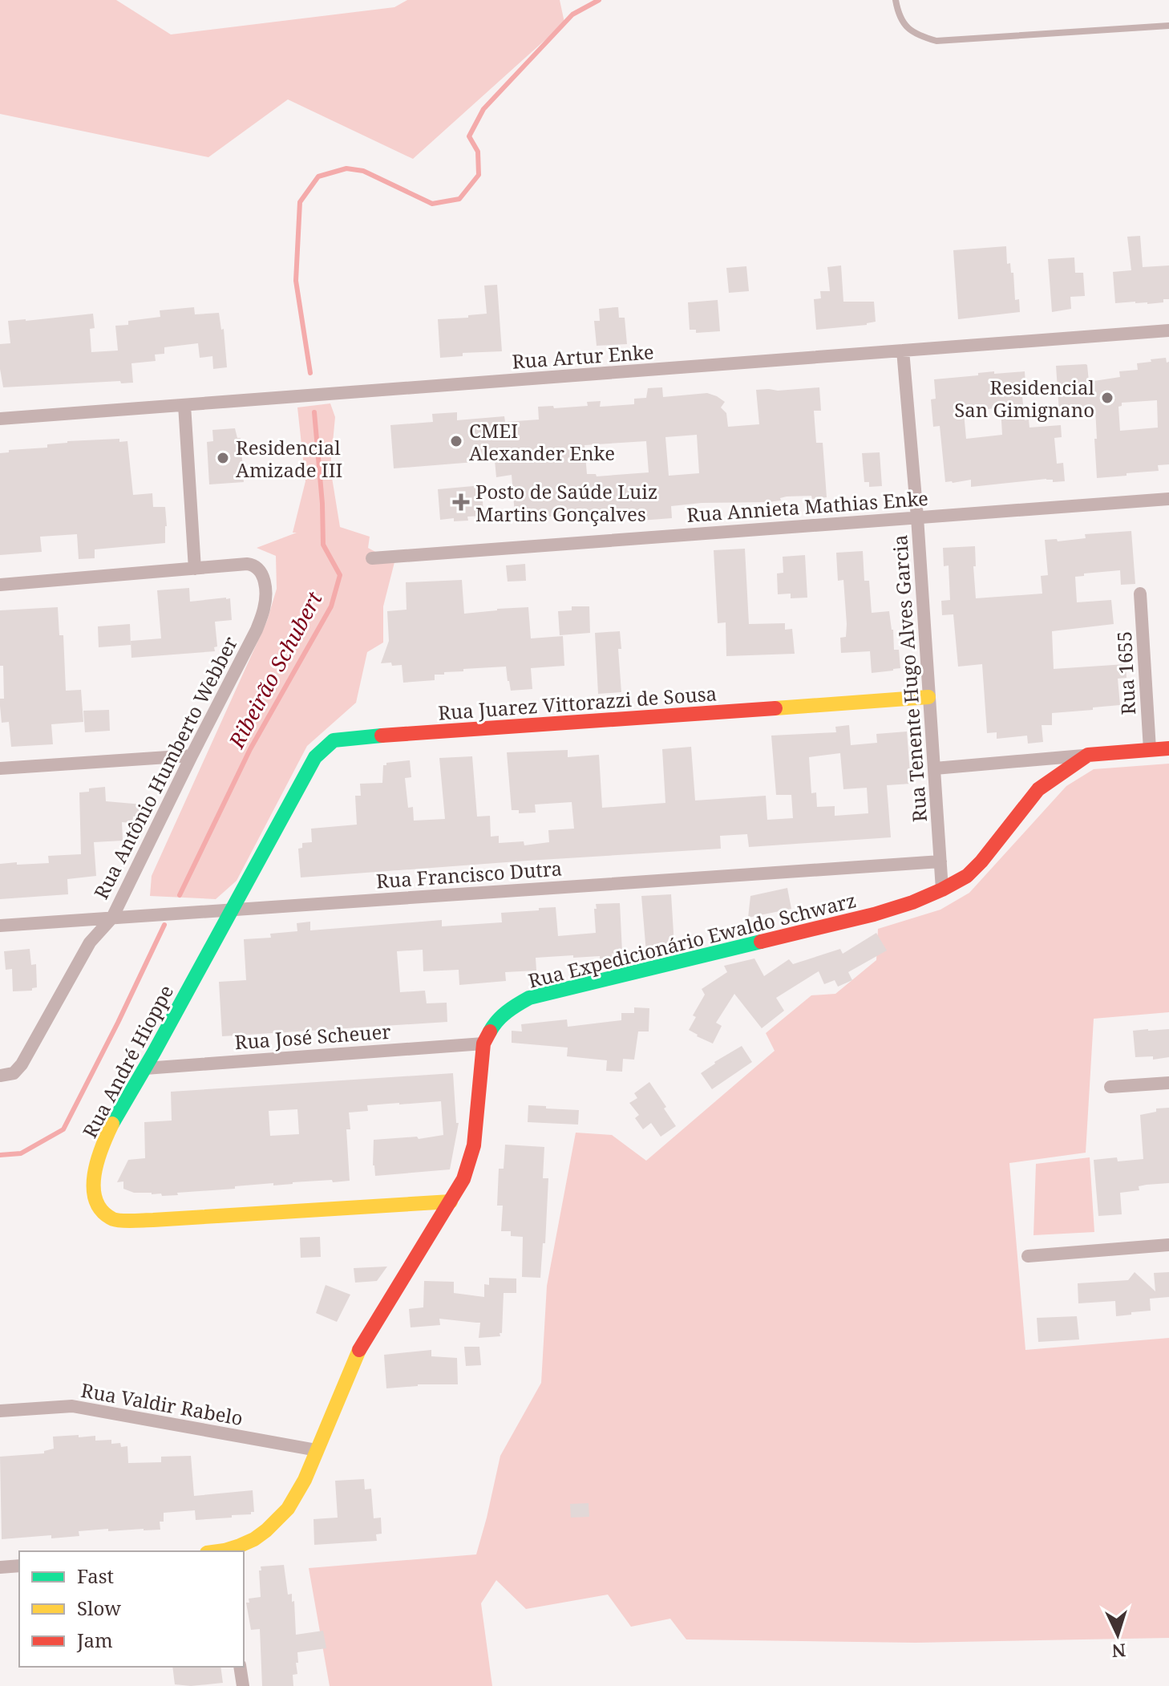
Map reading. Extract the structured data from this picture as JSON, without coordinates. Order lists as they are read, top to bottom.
{
  "streets": {
    "street": [
      "Rua Artur Enke",
      "Rua Annieta Mathias Enke",
      "Rua 1655",
      "Rua Tenente Hugo Alves Garcia",
      "Rua Juarez Vittorazzi de Sousa",
      "Rua Antônio Humberto Webber",
      "Rua Francisco Dutra",
      "Rua Expedicionário Ewaldo Schwarz",
      "Rua José Scheuer",
      "Rua André Hioppe",
      "Rua Valdir Rabelo"
    ]
  },
  "crossings": [
    ["Rua Artur Enke", "Rua Tenente Hugo Alves Garcia"],
    ["Rua Annieta Mathias Enke", "Rua Tenente Hugo Alves Garcia"],
    ["Rua 1655", "Rua Expedicionário Ewaldo Schwarz"],
    ["Rua Tenente Hugo Alves Garcia", "Rua Juarez Vittorazzi de Sousa"],
    ["Rua Tenente Hugo Alves Garcia", "Rua Francisco Dutra"],
    ["Rua Tenente Hugo Alves Garcia", "Rua Expedicionário Ewaldo Schwarz"],
    ["Rua Juarez Vittorazzi de Sousa", "Rua André Hioppe"],
    ["Rua Antônio Humberto Webber", "Rua Francisco Dutra"],
    ["Rua Francisco Dutra", "Rua André Hioppe"],
    ["Rua Expedicionário Ewaldo Schwarz", "Rua José Scheuer"],
    ["Rua Expedicionário Ewaldo Schwarz", "Rua André Hioppe"],
    ["Rua Expedicionário Ewaldo Schwarz", "Rua Valdir Rabelo"],
    ["Rua José Scheuer", "Rua André Hioppe"]
  ],
  "water": ["Ribeirão Schubert"],
  "places": {
    "other": ["Residencial San Gimignano", "CMEI Alexander Enke", "Residencial Amizade III"],
    "health": ["Posto de Saúde Luiz Martins Gonçalves"]
  },
  "legend": ["Fast", "Slow", "Jam"],
  "north": "bottom"
}
